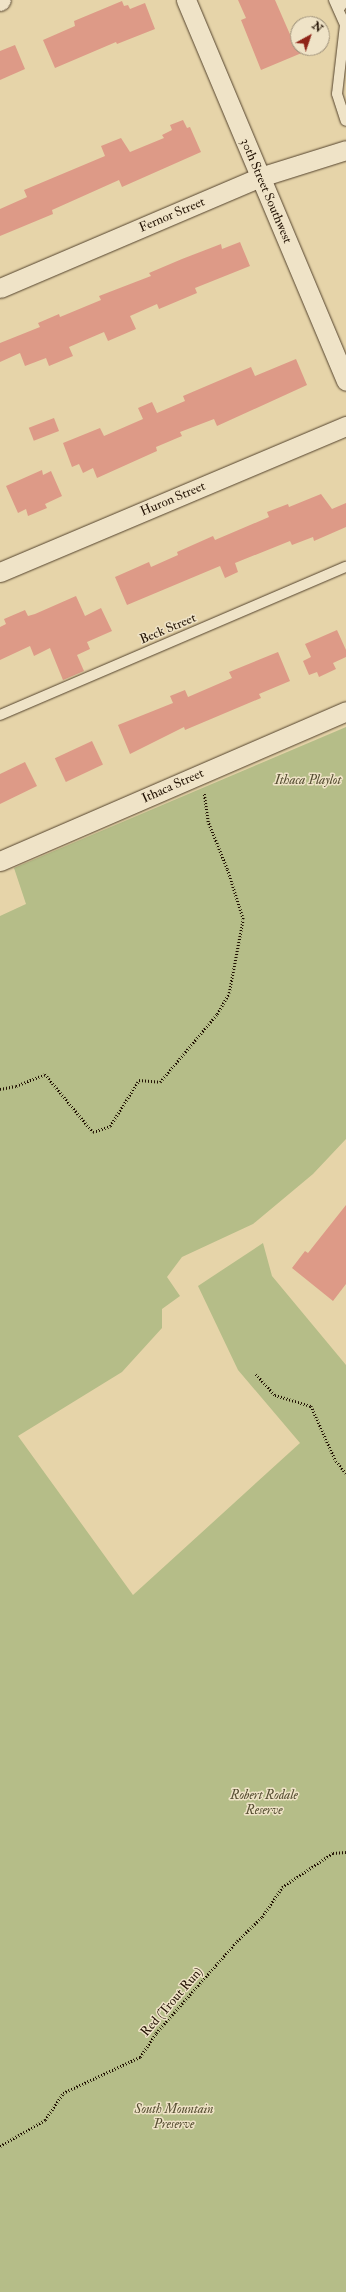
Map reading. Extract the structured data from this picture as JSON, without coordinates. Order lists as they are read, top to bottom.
{
  "streets": {
    "street": [
      "30th Street Southwest",
      "Fernor Street",
      "Huron Street",
      "Ithaca Street"
    ],
    "lane": ["Beck Street"],
    "path": ["Red (Trout Run)"]
  },
  "crossings": [
    ["30th Street Southwest", "Fernor Street"]
  ],
  "parks": ["Ithaca Playlot", "Robert Rodale Reserve", "South Mountain Preserve"],
  "north": "top right"
}
